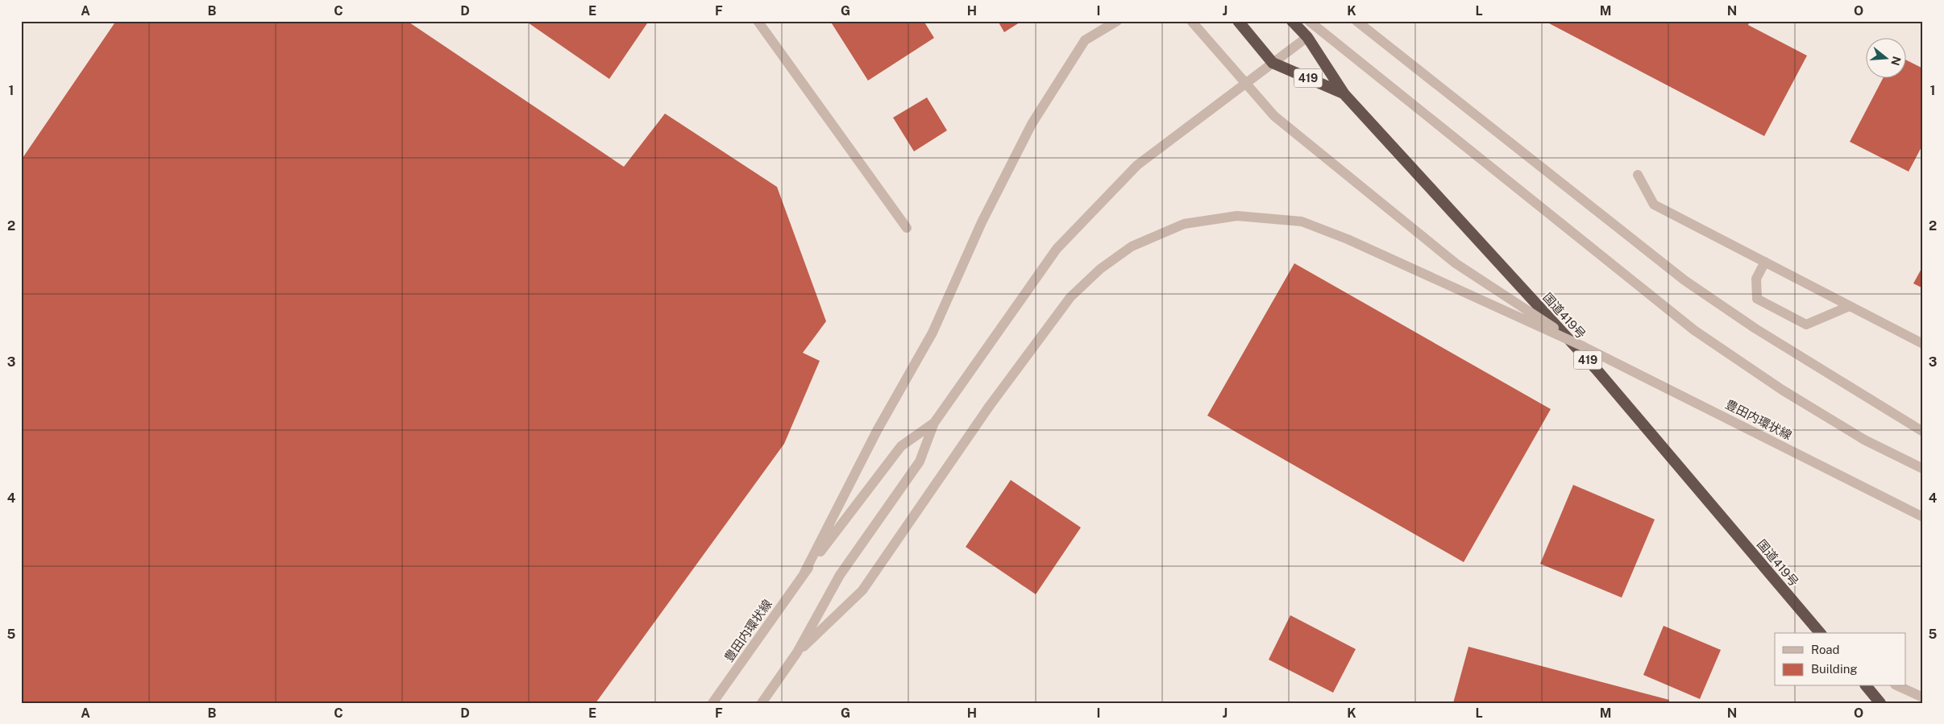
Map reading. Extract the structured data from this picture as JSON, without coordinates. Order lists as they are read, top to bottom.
{
  "streets": {
    "highway": ["419", "国道419号"],
    "street": ["豊田内環状線"]
  },
  "legend": ["Road", "Building"],
  "north": "right",
  "grid": {
    "columns": [
      "A",
      "B",
      "C",
      "D",
      "E",
      "F",
      "G",
      "H",
      "I",
      "J",
      "K",
      "L",
      "M",
      "N",
      "O"
    ],
    "rows": [
      "1",
      "2",
      "3",
      "4",
      "5"
    ]
  }
}
